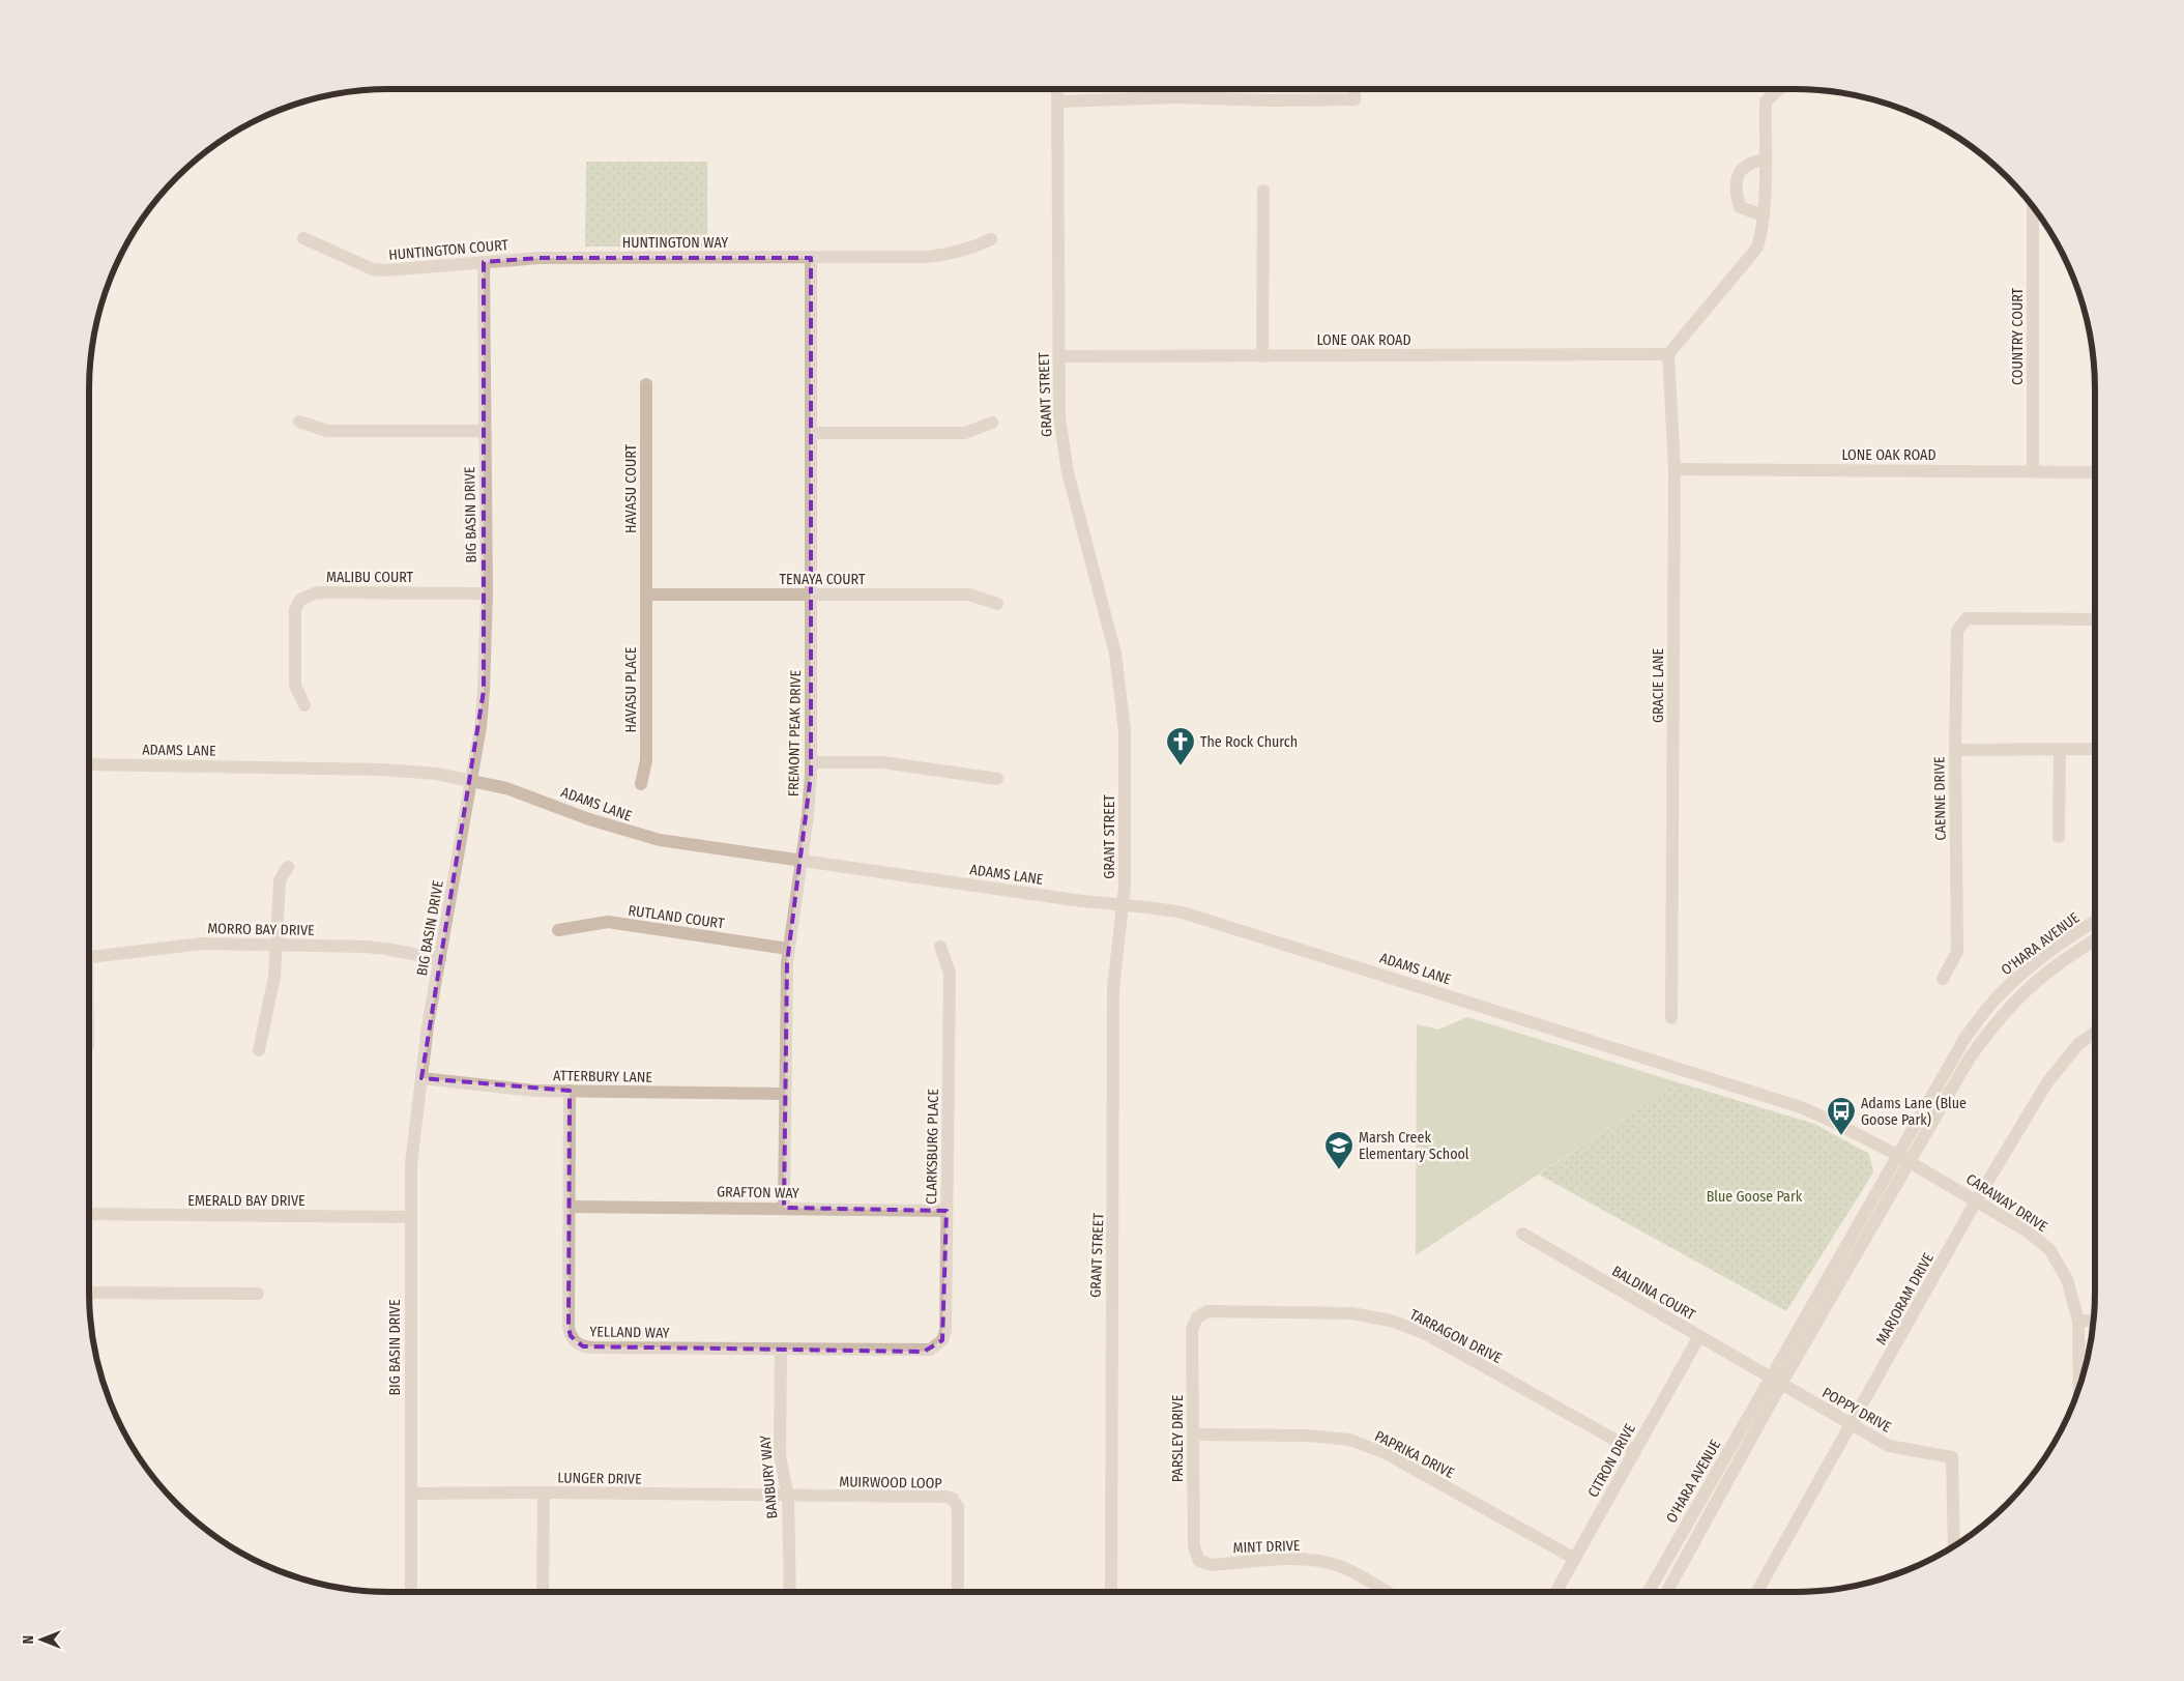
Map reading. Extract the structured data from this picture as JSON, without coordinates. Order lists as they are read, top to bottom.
{
  "streets": {
    "street": [
      "HUNTINGTON WAY",
      "HUNTINGTON COURT",
      "COUNTRY COURT",
      "LONE OAK ROAD",
      "GRANT STREET",
      "HAVASU COURT",
      "BIG BASIN DRIVE",
      "MALIBU COURT",
      "TENAYA COURT",
      "GRACIE LANE",
      "HAVASU PLACE",
      "FREMONT PEAK DRIVE",
      "ADAMS LANE",
      "CAENNE DRIVE",
      "RUTLAND COURT",
      "MORRO BAY DRIVE",
      "O'HARA AVENUE",
      "ATTERBURY LANE",
      "CLARKSBURG PLACE",
      "GRAFTON WAY",
      "EMERALD BAY DRIVE",
      "CARAWAY DRIVE",
      "BALDINA COURT",
      "MARJORAM DRIVE",
      "YELLAND WAY",
      "TARRAGON DRIVE",
      "POPPY DRIVE",
      "PARSLEY DRIVE",
      "PAPRIKA DRIVE",
      "CITRON DRIVE",
      "BANBURY WAY",
      "LUNGER DRIVE",
      "MUIRWOOD LOOP",
      "MINT DRIVE"
    ]
  },
  "crossings": [
    ["HUNTINGTON WAY", "HUNTINGTON COURT"],
    ["HUNTINGTON WAY", "FREMONT PEAK DRIVE"],
    ["HUNTINGTON COURT", "BIG BASIN DRIVE"],
    ["COUNTRY COURT", "LONE OAK ROAD"],
    ["LONE OAK ROAD", "GRANT STREET"],
    ["LONE OAK ROAD", "GRACIE LANE"],
    ["GRANT STREET", "ADAMS LANE"],
    ["HAVASU COURT", "TENAYA COURT"],
    ["HAVASU COURT", "HAVASU PLACE"],
    ["BIG BASIN DRIVE", "MALIBU COURT"],
    ["BIG BASIN DRIVE", "ADAMS LANE"],
    ["BIG BASIN DRIVE", "MORRO BAY DRIVE"],
    ["BIG BASIN DRIVE", "ATTERBURY LANE"],
    ["BIG BASIN DRIVE", "EMERALD BAY DRIVE"],
    ["BIG BASIN DRIVE", "LUNGER DRIVE"],
    ["TENAYA COURT", "HAVASU PLACE"],
    ["TENAYA COURT", "FREMONT PEAK DRIVE"],
    ["FREMONT PEAK DRIVE", "ADAMS LANE"],
    ["FREMONT PEAK DRIVE", "RUTLAND COURT"],
    ["FREMONT PEAK DRIVE", "ATTERBURY LANE"],
    ["FREMONT PEAK DRIVE", "GRAFTON WAY"],
    ["ADAMS LANE", "O'HARA AVENUE"],
    ["O'HARA AVENUE", "CARAWAY DRIVE"],
    ["O'HARA AVENUE", "BALDINA COURT"],
    ["O'HARA AVENUE", "POPPY DRIVE"],
    ["ATTERBURY LANE", "YELLAND WAY"],
    ["CLARKSBURG PLACE", "GRAFTON WAY"],
    ["CLARKSBURG PLACE", "YELLAND WAY"],
    ["GRAFTON WAY", "YELLAND WAY"],
    ["CARAWAY DRIVE", "MARJORAM DRIVE"],
    ["BALDINA COURT", "POPPY DRIVE"],
    ["BALDINA COURT", "CITRON DRIVE"],
    ["MARJORAM DRIVE", "POPPY DRIVE"],
    ["YELLAND WAY", "BANBURY WAY"],
    ["TARRAGON DRIVE", "PARSLEY DRIVE"],
    ["TARRAGON DRIVE", "CITRON DRIVE"],
    ["PARSLEY DRIVE", "PAPRIKA DRIVE"],
    ["PARSLEY DRIVE", "MINT DRIVE"],
    ["PAPRIKA DRIVE", "CITRON DRIVE"],
    ["BANBURY WAY", "LUNGER DRIVE"],
    ["BANBURY WAY", "MUIRWOOD LOOP"],
    ["LUNGER DRIVE", "MUIRWOOD LOOP"]
  ],
  "parks": ["Blue Goose Park"],
  "places": {
    "church": ["The Rock Church"],
    "bus stop": ["Adams Lane (Blue Goose Park)"],
    "school or university": ["Marsh Creek Elementary School"]
  },
  "north": "left"
}
